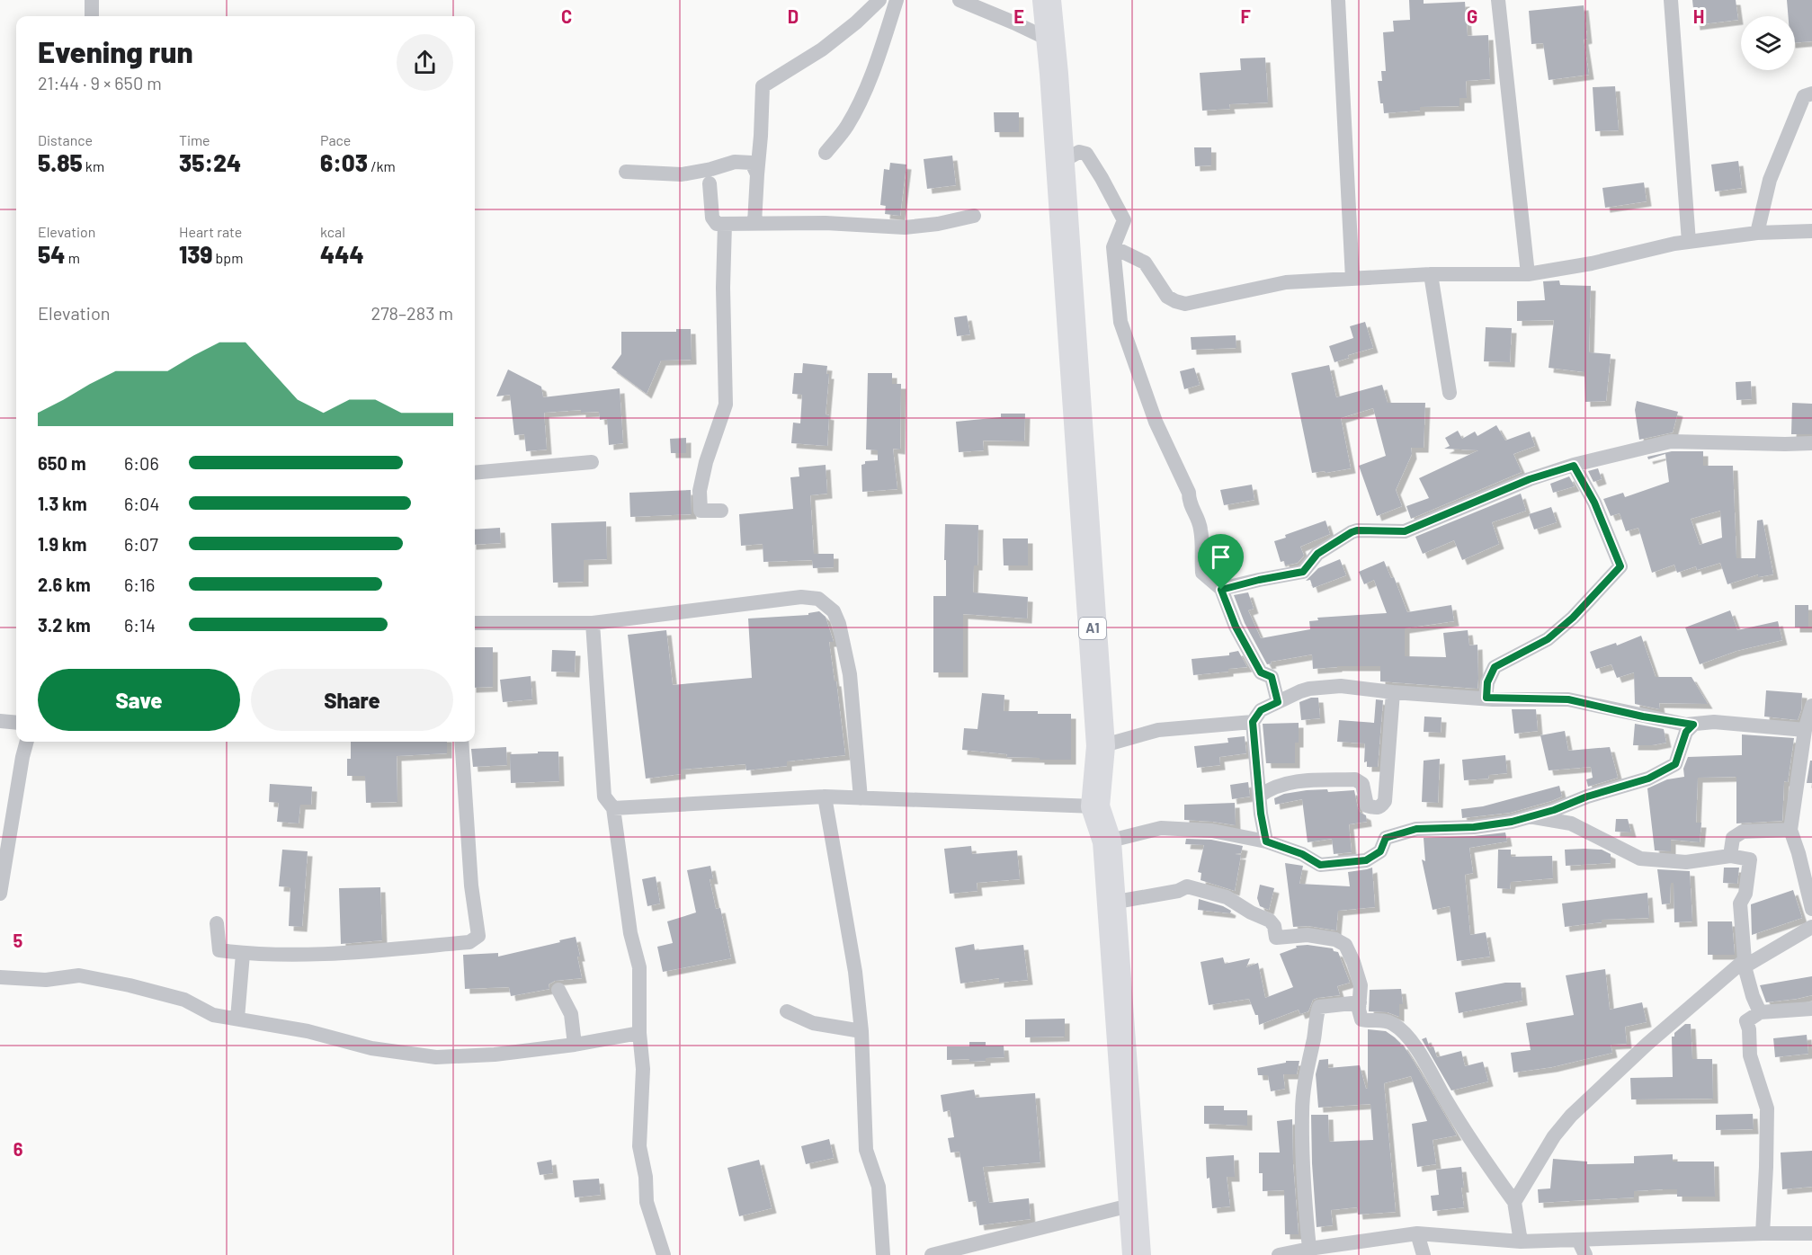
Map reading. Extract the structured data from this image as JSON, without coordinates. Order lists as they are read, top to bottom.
{
  "streets": {
    "highway": ["A1"]
  },
  "page": {
    "heading": ["Evening run", "21:44 · 9 × 650 m"],
    "stats": [
      ["Distance", "5.85 km"],
      ["Time", "35:24"],
      ["Pace", "6:03 /km"],
      ["Elevation", "54 m"],
      ["Heart rate", "139 bpm"],
      ["kcal", "444"]
    ],
    "chart": ["Elevation", "278–283 m"],
    "list": [
      {
        "name": "650 m",
        "note": "6:06"
      },
      {
        "name": "1.3 km",
        "note": "6:04"
      },
      {
        "name": "1.9 km",
        "note": "6:07"
      },
      {
        "name": "2.6 km",
        "note": "6:16"
      },
      {
        "name": "3.2 km",
        "note": "6:14"
      }
    ],
    "buttons": ["Save", "Share"]
  },
  "grid": {
    "columns": [
      "C",
      "D",
      "E",
      "F",
      "G",
      "H"
    ],
    "rows": ["5", "6"]
  }
}
